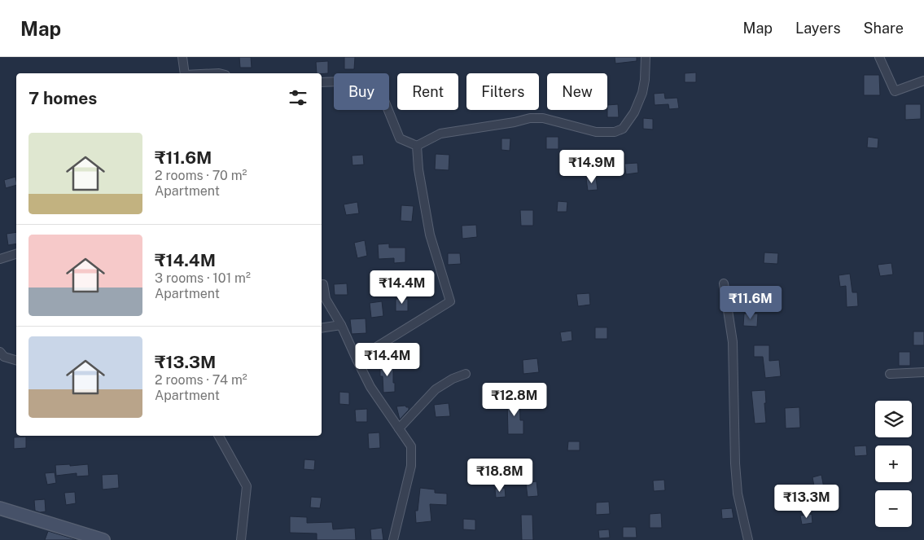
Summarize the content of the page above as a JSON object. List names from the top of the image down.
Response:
{
  "page": {
    "header": "Map",
    "nav": ["Map", "Layers", "Share"],
    "chip": [
      "Buy",
      "Rent",
      "Filters",
      "New"
    ],
    "heading": "7 homes",
    "list": [
      {
        "name": "₹11.6M",
        "note": "2 rooms · 70 m² · Apartment"
      },
      {
        "name": "₹14.4M",
        "note": "3 rooms · 101 m² · Apartment"
      },
      {
        "name": "₹13.3M",
        "note": "2 rooms · 74 m² · Apartment"
      }
    ],
    "price": [
      "₹14.9M",
      "₹14.4M",
      "₹11.6M",
      "₹14.4M",
      "₹12.8M",
      "₹18.8M",
      "₹13.3M"
    ],
    "map_buttons": ["+", "−"]
  }
}
